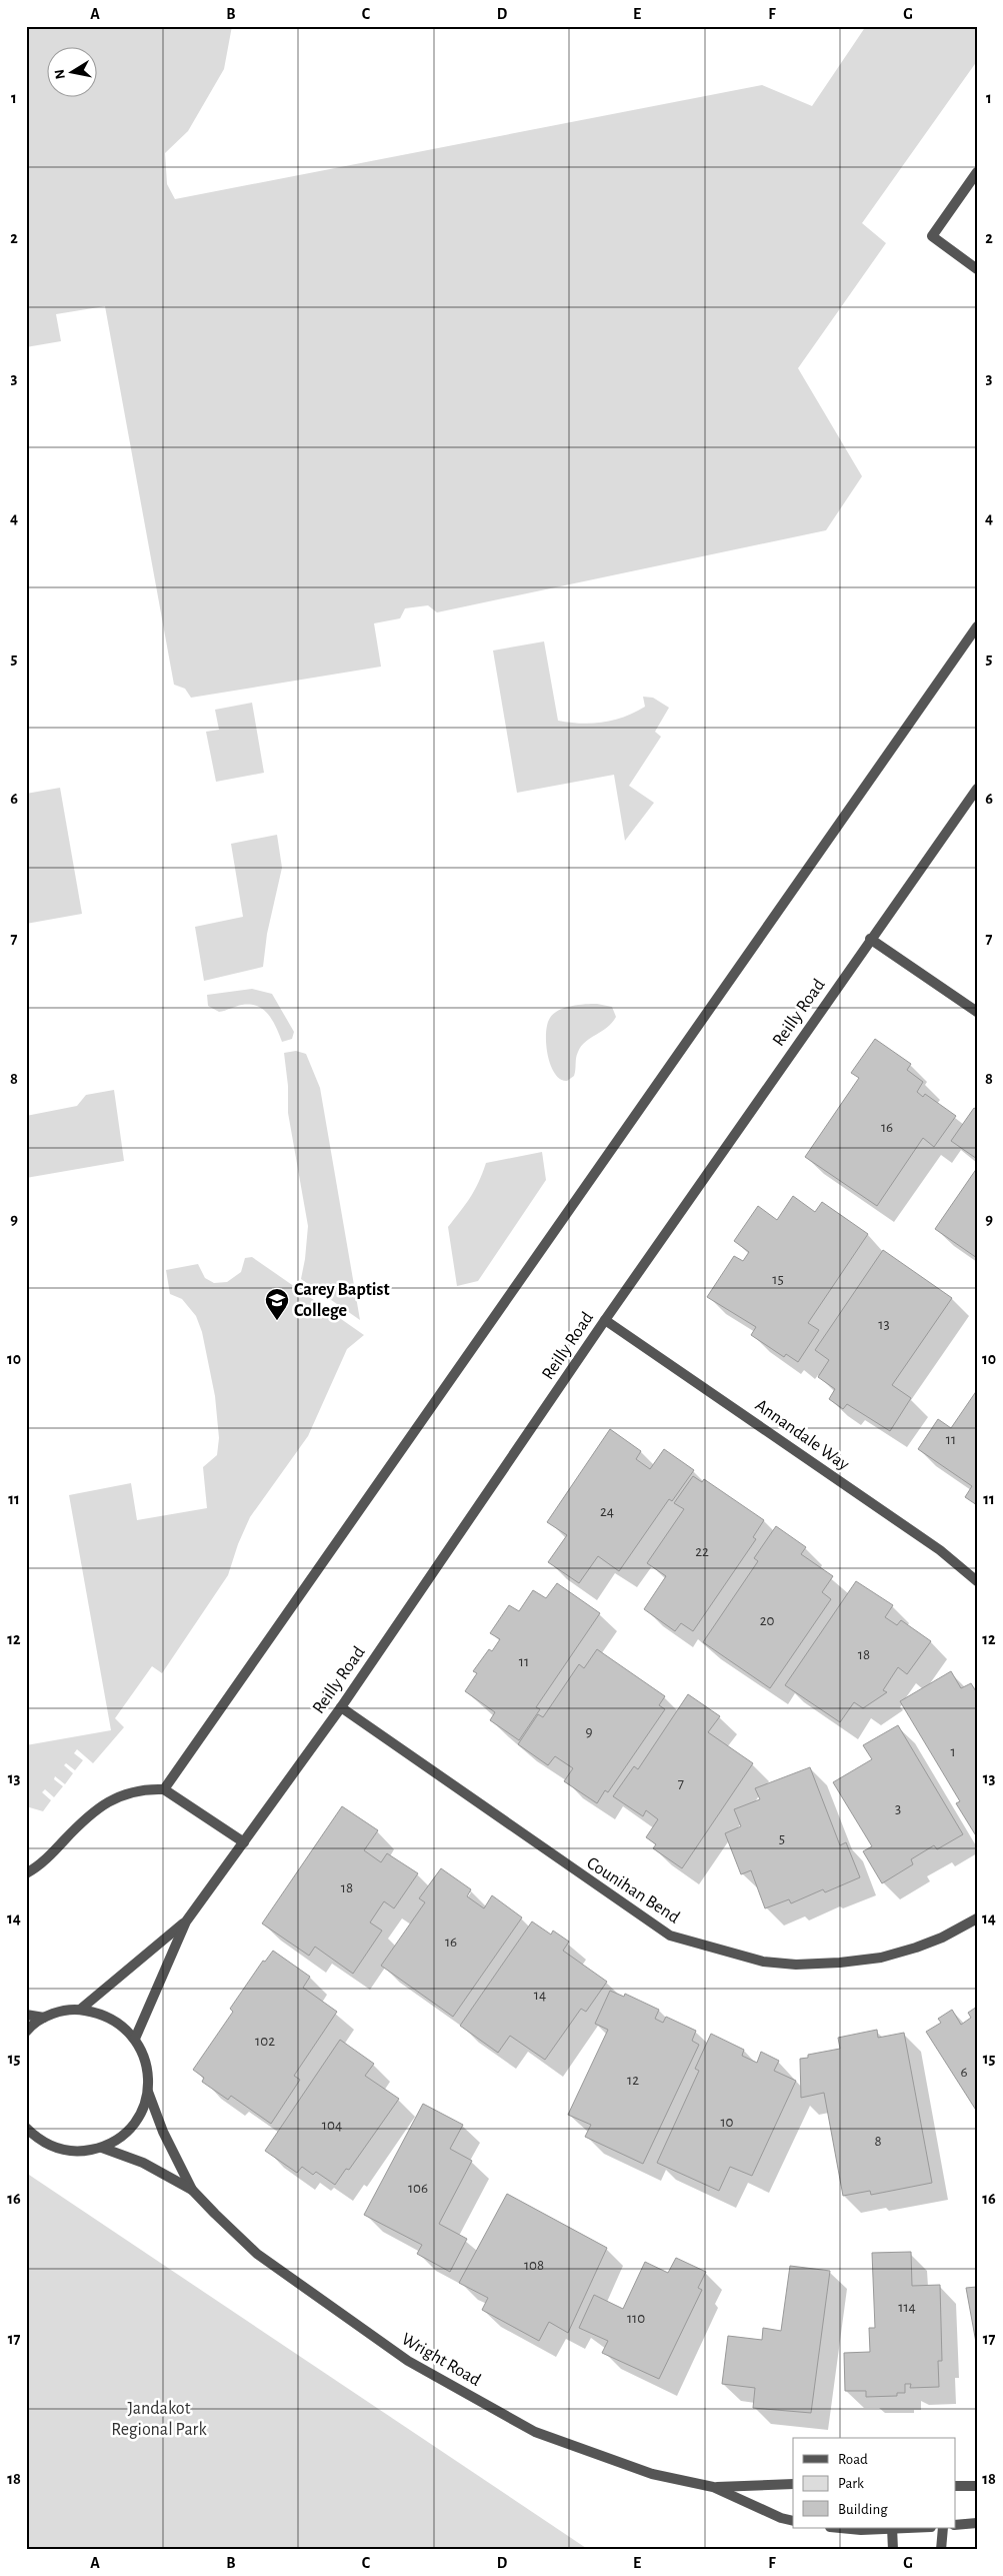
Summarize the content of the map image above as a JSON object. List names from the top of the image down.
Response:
{
  "streets": {
    "street": [
      "Reilly Road",
      "Annandale Way",
      "Counihan Bend",
      "Wright Road"
    ]
  },
  "crossings": [
    ["Reilly Road", "Annandale Way"],
    ["Reilly Road", "Counihan Bend"],
    ["Reilly Road", "Wright Road"]
  ],
  "parks": ["Jandakot Regional Park"],
  "places": {
    "school or university": ["Carey Baptist College"]
  },
  "house_numbers": [
    "16",
    "15",
    "13",
    "11",
    "24",
    "22",
    "20",
    "18",
    "11",
    "9",
    "1",
    "7",
    "3",
    "5",
    "18",
    "16",
    "14",
    "102",
    "6",
    "12",
    "10",
    "104",
    "8",
    "106",
    "108",
    "114",
    "110"
  ],
  "legend": ["Road", "Park", "Building"],
  "north": "left",
  "grid": {
    "columns": [
      "A",
      "B",
      "C",
      "D",
      "E",
      "F",
      "G"
    ],
    "rows": [
      "1",
      "2",
      "3",
      "4",
      "5",
      "6",
      "7",
      "8",
      "9",
      "10",
      "11",
      "12",
      "13",
      "14",
      "15",
      "16",
      "17",
      "18"
    ]
  }
}
